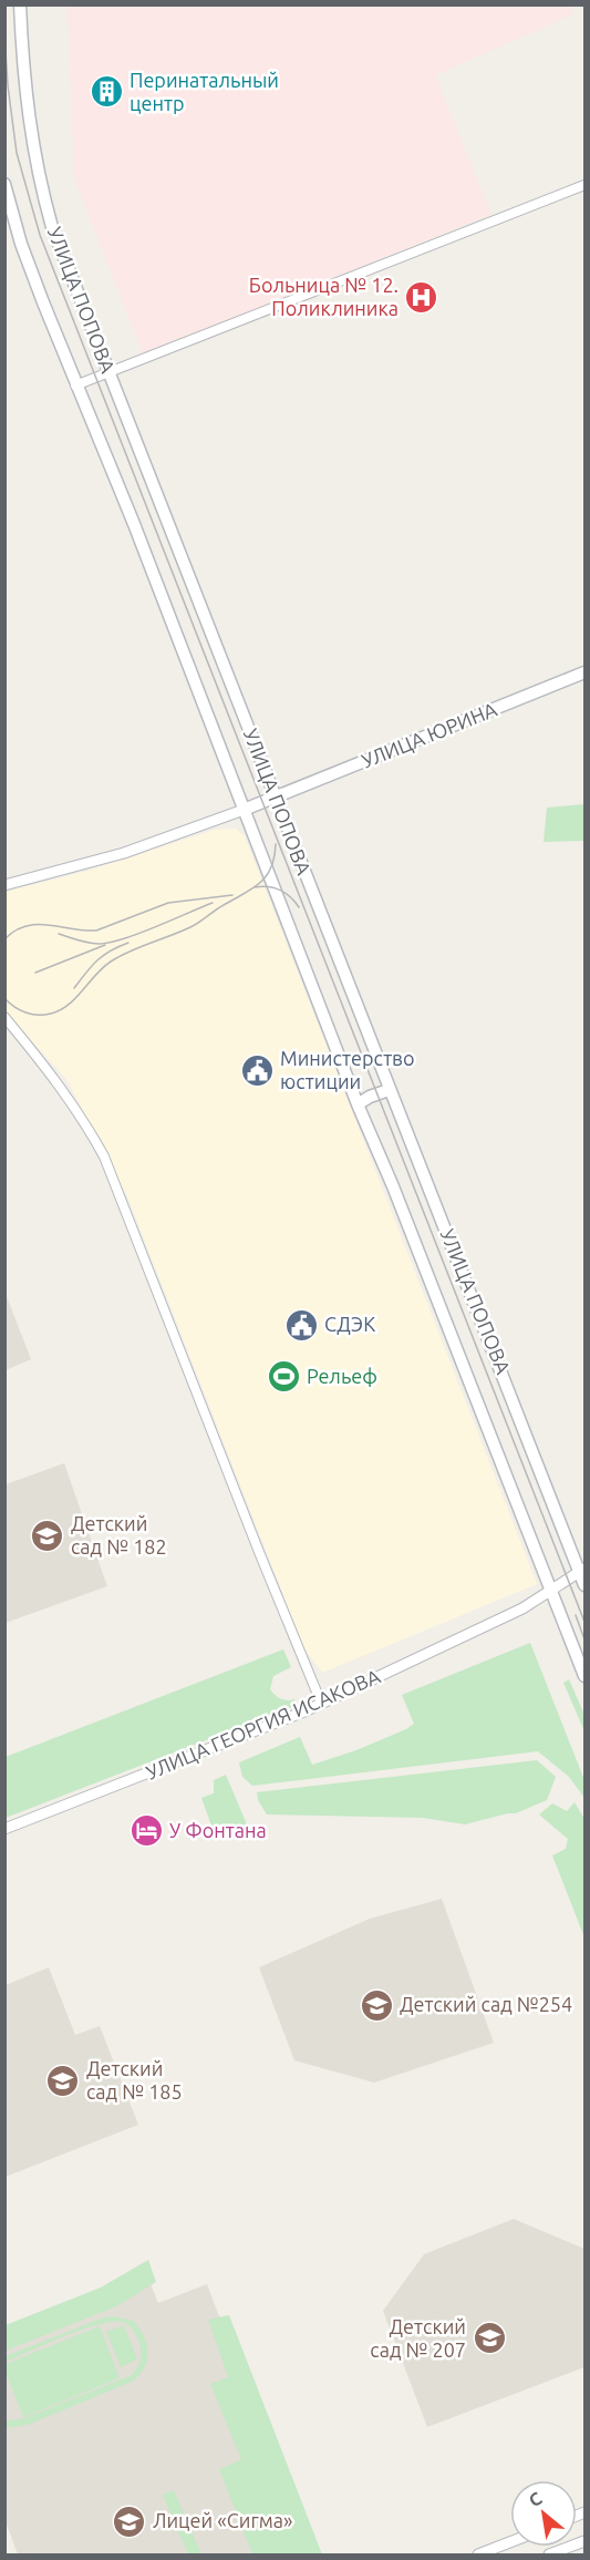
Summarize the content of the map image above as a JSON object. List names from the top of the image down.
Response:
{
  "streets": {
    "main road": ["УЛИЦА ПОПОВА", "УЛИЦА ЮРИНА"],
    "street": ["УЛИЦА ГЕОРГИЯ ИСАКОВА"]
  },
  "crossings": [
    ["УЛИЦА ПОПОВА", "УЛИЦА ЮРИНА"],
    ["УЛИЦА ПОПОВА", "УЛИЦА ГЕОРГИЯ ИСАКОВА"]
  ],
  "places": {
    "building": ["Перинатальный центр"],
    "hospital": ["Больница № 12. Поликлиника"],
    "public building": ["Министерство юстиции", "СДЭК"],
    "sports": ["Рельеф"],
    "school or university": [
      "Детский сад № 182",
      "Детский сад №254",
      "Детский сад № 185",
      "Детский сад № 207",
      "Лицей «Сигма»"
    ],
    "hotel": ["У Фонтана"]
  },
  "north": "top left"
}
